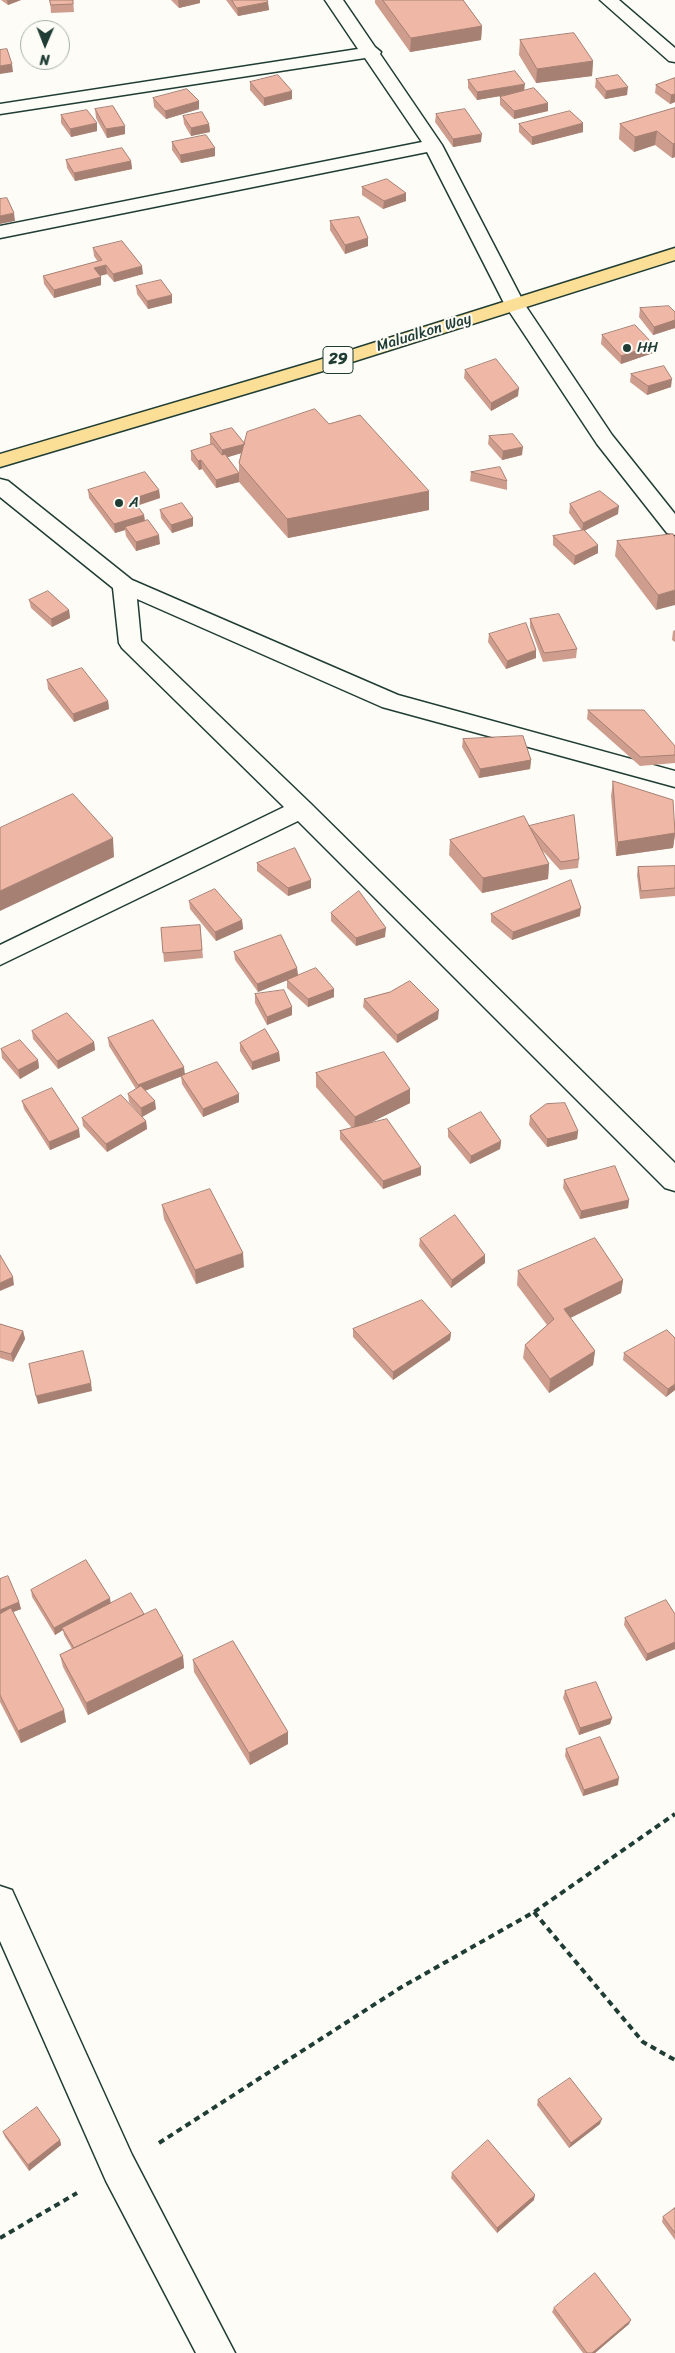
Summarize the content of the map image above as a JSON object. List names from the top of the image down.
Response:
{
  "streets": {
    "main road": ["Malualkon Way", "29"]
  },
  "places": ["HH", "A"],
  "north": "bottom"
}
